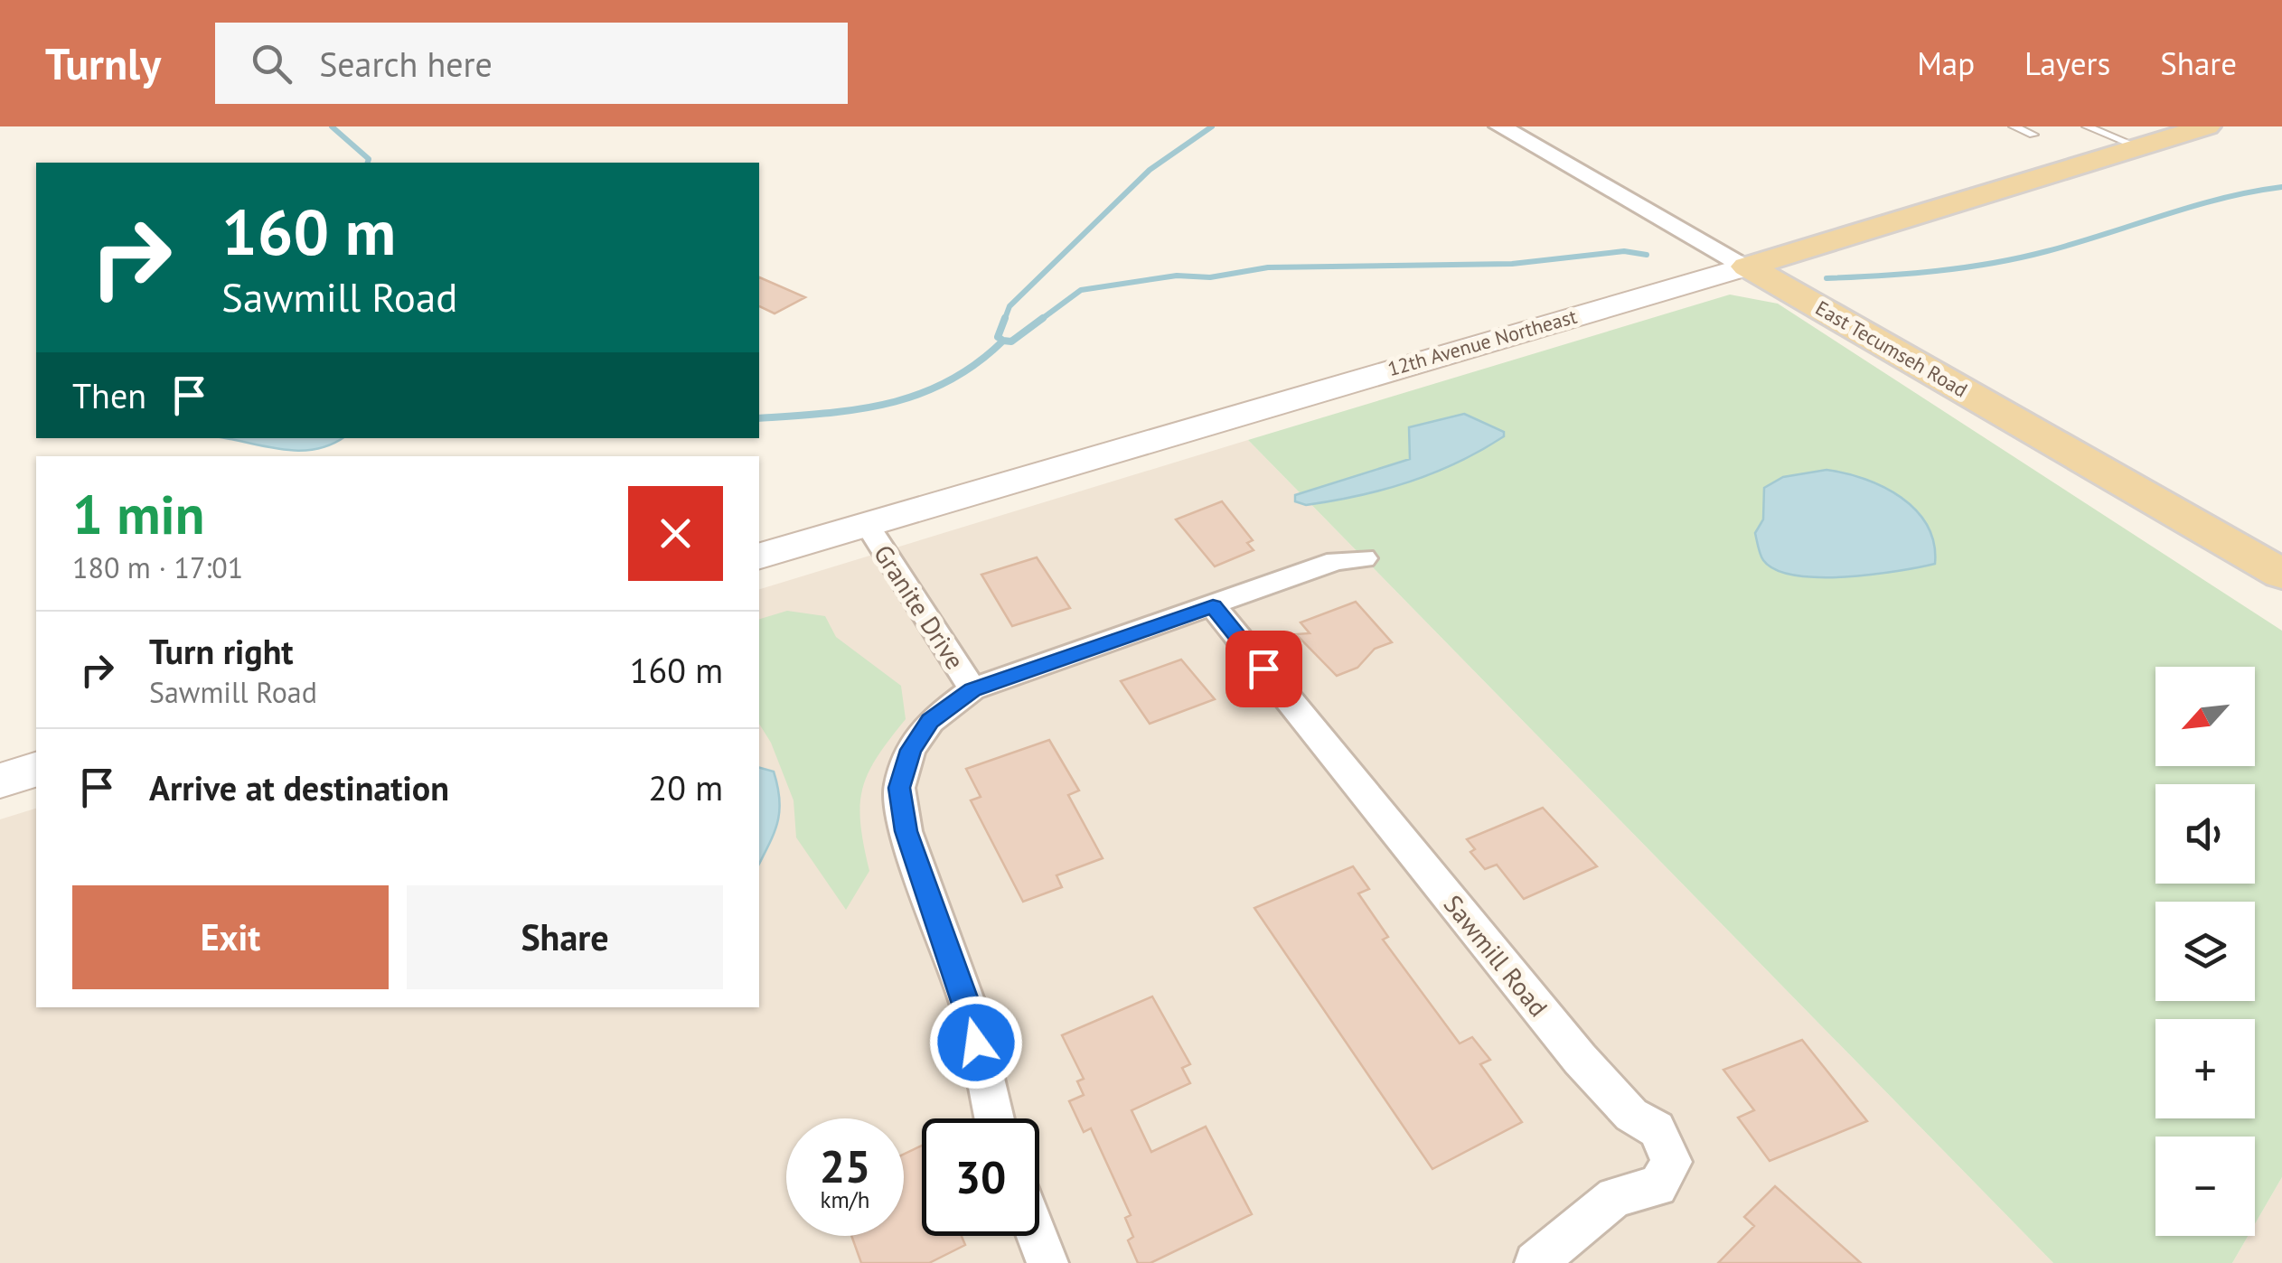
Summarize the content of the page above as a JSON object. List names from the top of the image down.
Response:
{
  "streets": {
    "main road": ["12th Avenue Northeast", "East Tecumseh Road"],
    "street": ["Granite Drive", "Sawmill Road"]
  },
  "crossings": [
    ["12th Avenue Northeast", "East Tecumseh Road"],
    ["12th Avenue Northeast", "Granite Drive"]
  ],
  "north": "bottom left",
  "page": {
    "header": "Turnly",
    "search": "Search here",
    "nav": ["Map", "Layers", "Share"],
    "turn": ["160 m", "Sawmill Road"],
    "then": "Then",
    "heading": ["1 min", "180 m · 17:01"],
    "list": [
      {
        "name": "Turn right",
        "note": "Sawmill Road",
        "value": "160 m"
      },
      {
        "name": "Arrive at destination",
        "value": "20 m"
      }
    ],
    "map_buttons": ["+", "−"],
    "buttons": ["Exit", "Share"],
    "speed": "25 km/h",
    "limit": "30"
  }
}
